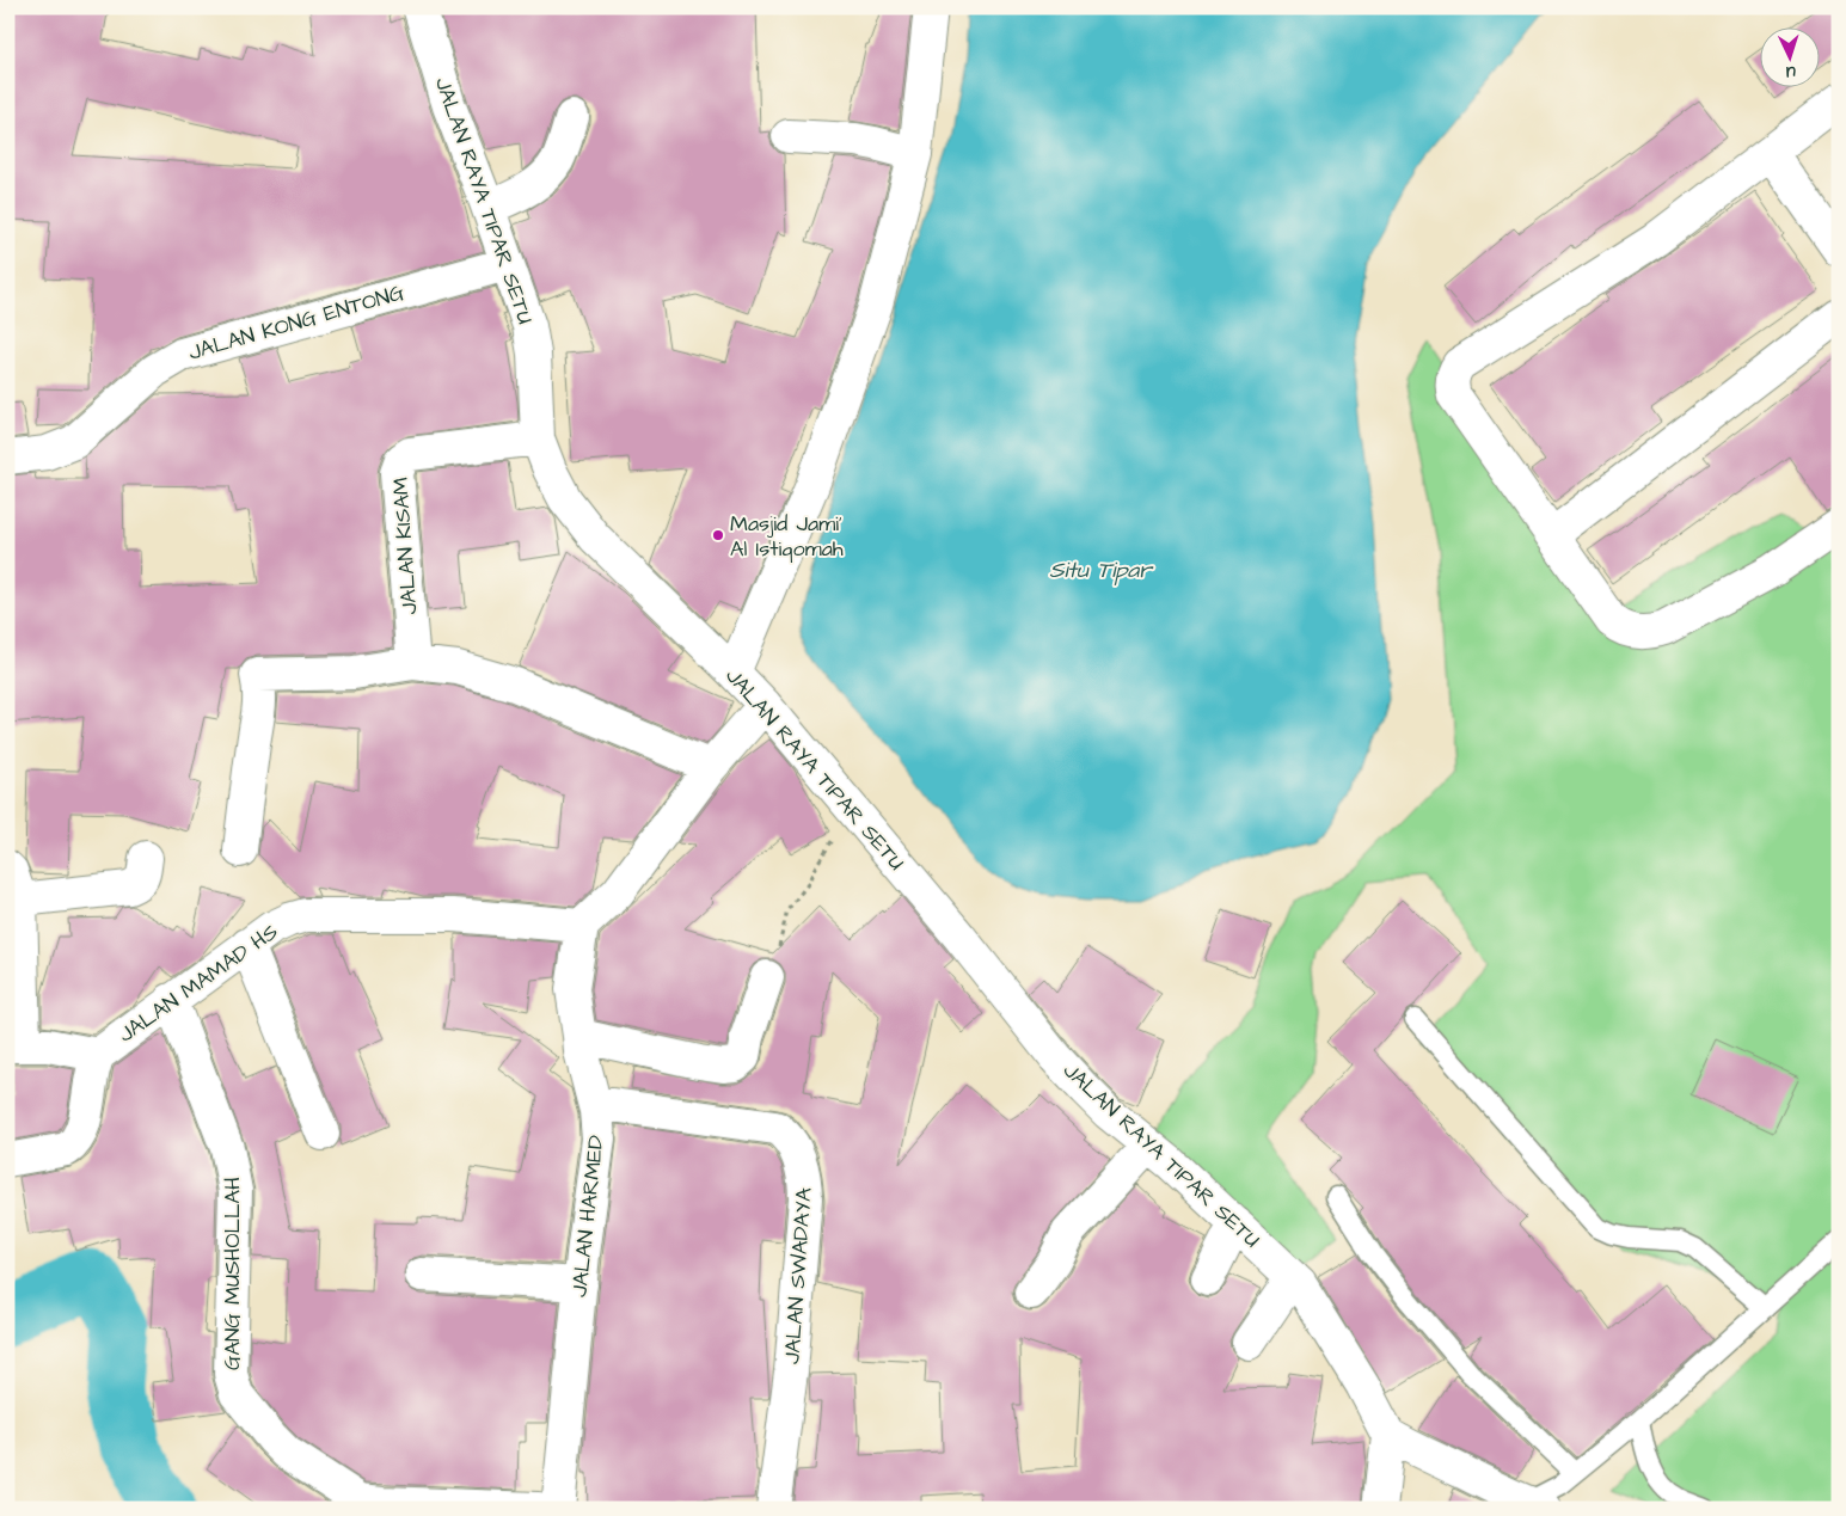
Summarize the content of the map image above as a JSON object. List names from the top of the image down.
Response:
{
  "streets": {
    "street": [
      "JALAN RAYA TIPAR SETU",
      "JALAN KONG ENTONG",
      "JALAN KISAM",
      "JALAN MAMAD HS",
      "JALAN HARMED",
      "GANG MUSHOLLAH",
      "JALAN SWADAYA"
    ]
  },
  "crossings": [
    ["JALAN RAYA TIPAR SETU", "JALAN KONG ENTONG"],
    ["JALAN RAYA TIPAR SETU", "JALAN KISAM"],
    ["JALAN MAMAD HS", "JALAN HARMED"],
    ["JALAN MAMAD HS", "GANG MUSHOLLAH"],
    ["JALAN HARMED", "JALAN SWADAYA"]
  ],
  "water": ["Situ Tipar"],
  "places": ["Masjid Jami' Al Istiqomah"],
  "north": "bottom"
}
